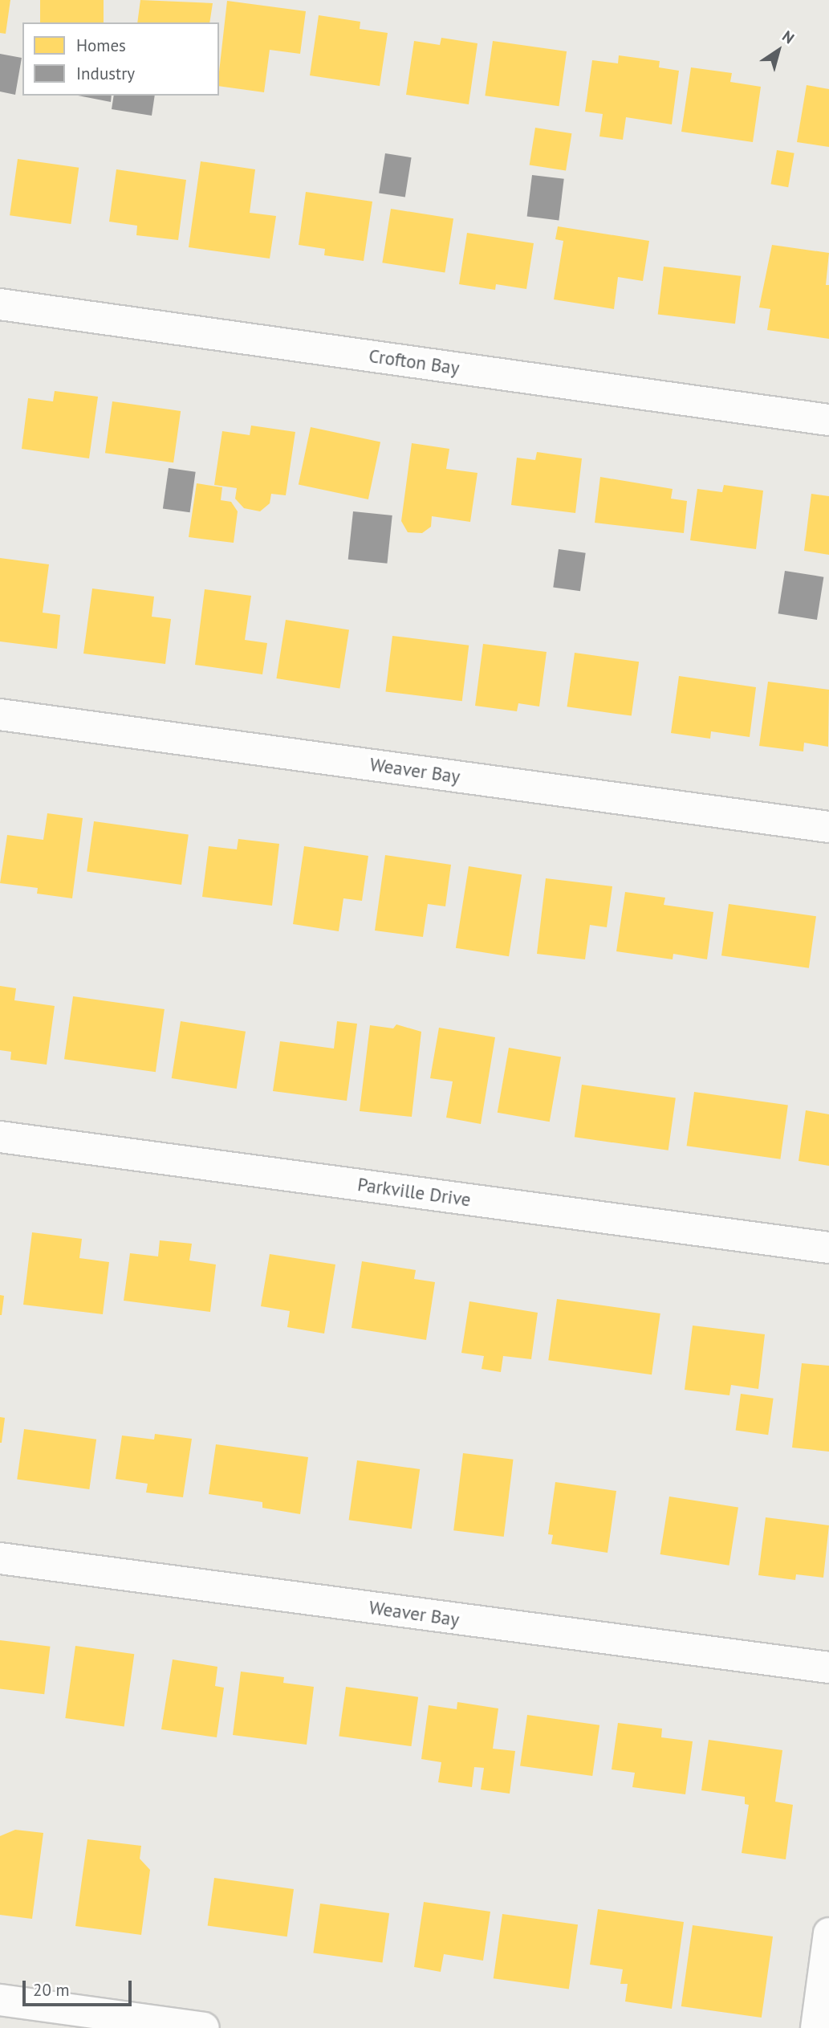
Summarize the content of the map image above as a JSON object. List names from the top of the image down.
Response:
{
  "streets": {
    "street": ["Crofton Bay", "Weaver Bay", "Parkville Drive"]
  },
  "legend": ["Homes", "Industry"],
  "scale_bar": "20 m",
  "north": "top right"
}
